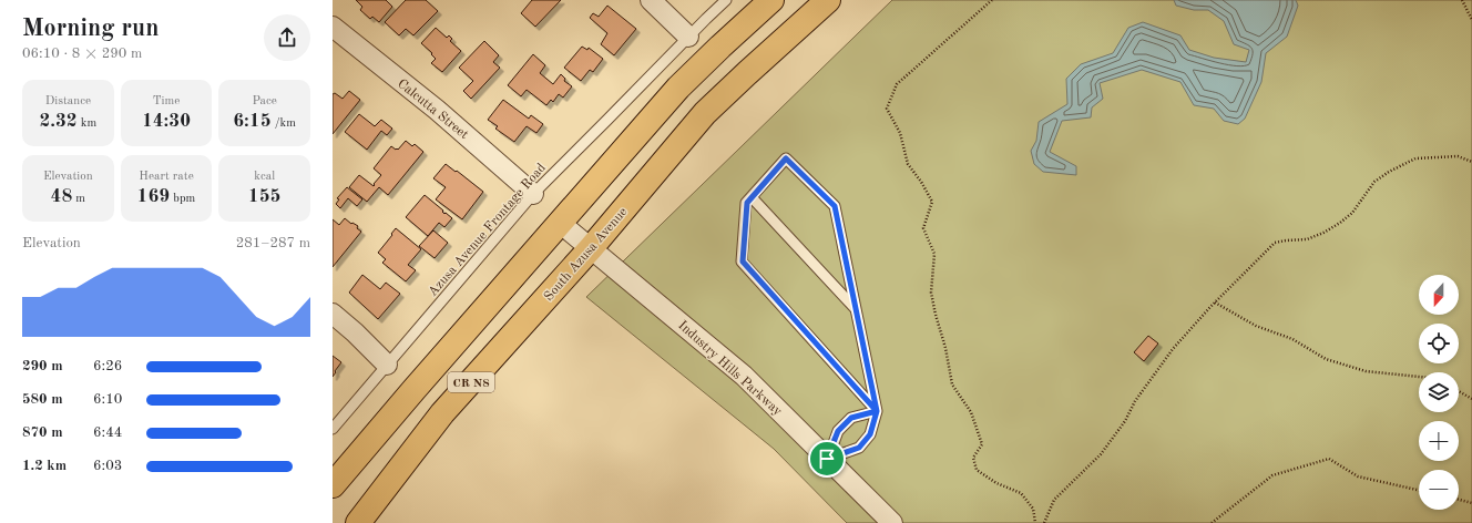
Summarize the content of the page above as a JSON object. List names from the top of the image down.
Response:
{
  "streets": {
    "main road": ["South Azusa Avenue", "CR N8"],
    "street": ["Calcutta Street", "Industry Hills Parkway"],
    "lane": ["Azusa Avenue Frontage Road"]
  },
  "crossings": [
    ["Calcutta Street", "Azusa Avenue Frontage Road"],
    ["South Azusa Avenue", "Industry Hills Parkway"],
    ["Industry Hills Parkway", "CR N8"]
  ],
  "north": "bottom",
  "page": {
    "heading": ["Morning run", "06:10 · 8 × 290 m"],
    "stats": [
      ["Distance", "2.32 km"],
      ["Time", "14:30"],
      ["Pace", "6:15 /km"],
      ["Elevation", "48 m"],
      ["Heart rate", "169 bpm"],
      ["kcal", "155"]
    ],
    "chart": ["Elevation", "281–287 m"],
    "map_buttons": ["+", "−"],
    "list": [
      {
        "name": "290 m",
        "note": "6:26"
      },
      {
        "name": "580 m",
        "note": "6:10"
      },
      {
        "name": "870 m",
        "note": "6:44"
      },
      {
        "name": "1.2 km",
        "note": "6:03"
      }
    ]
  }
}
